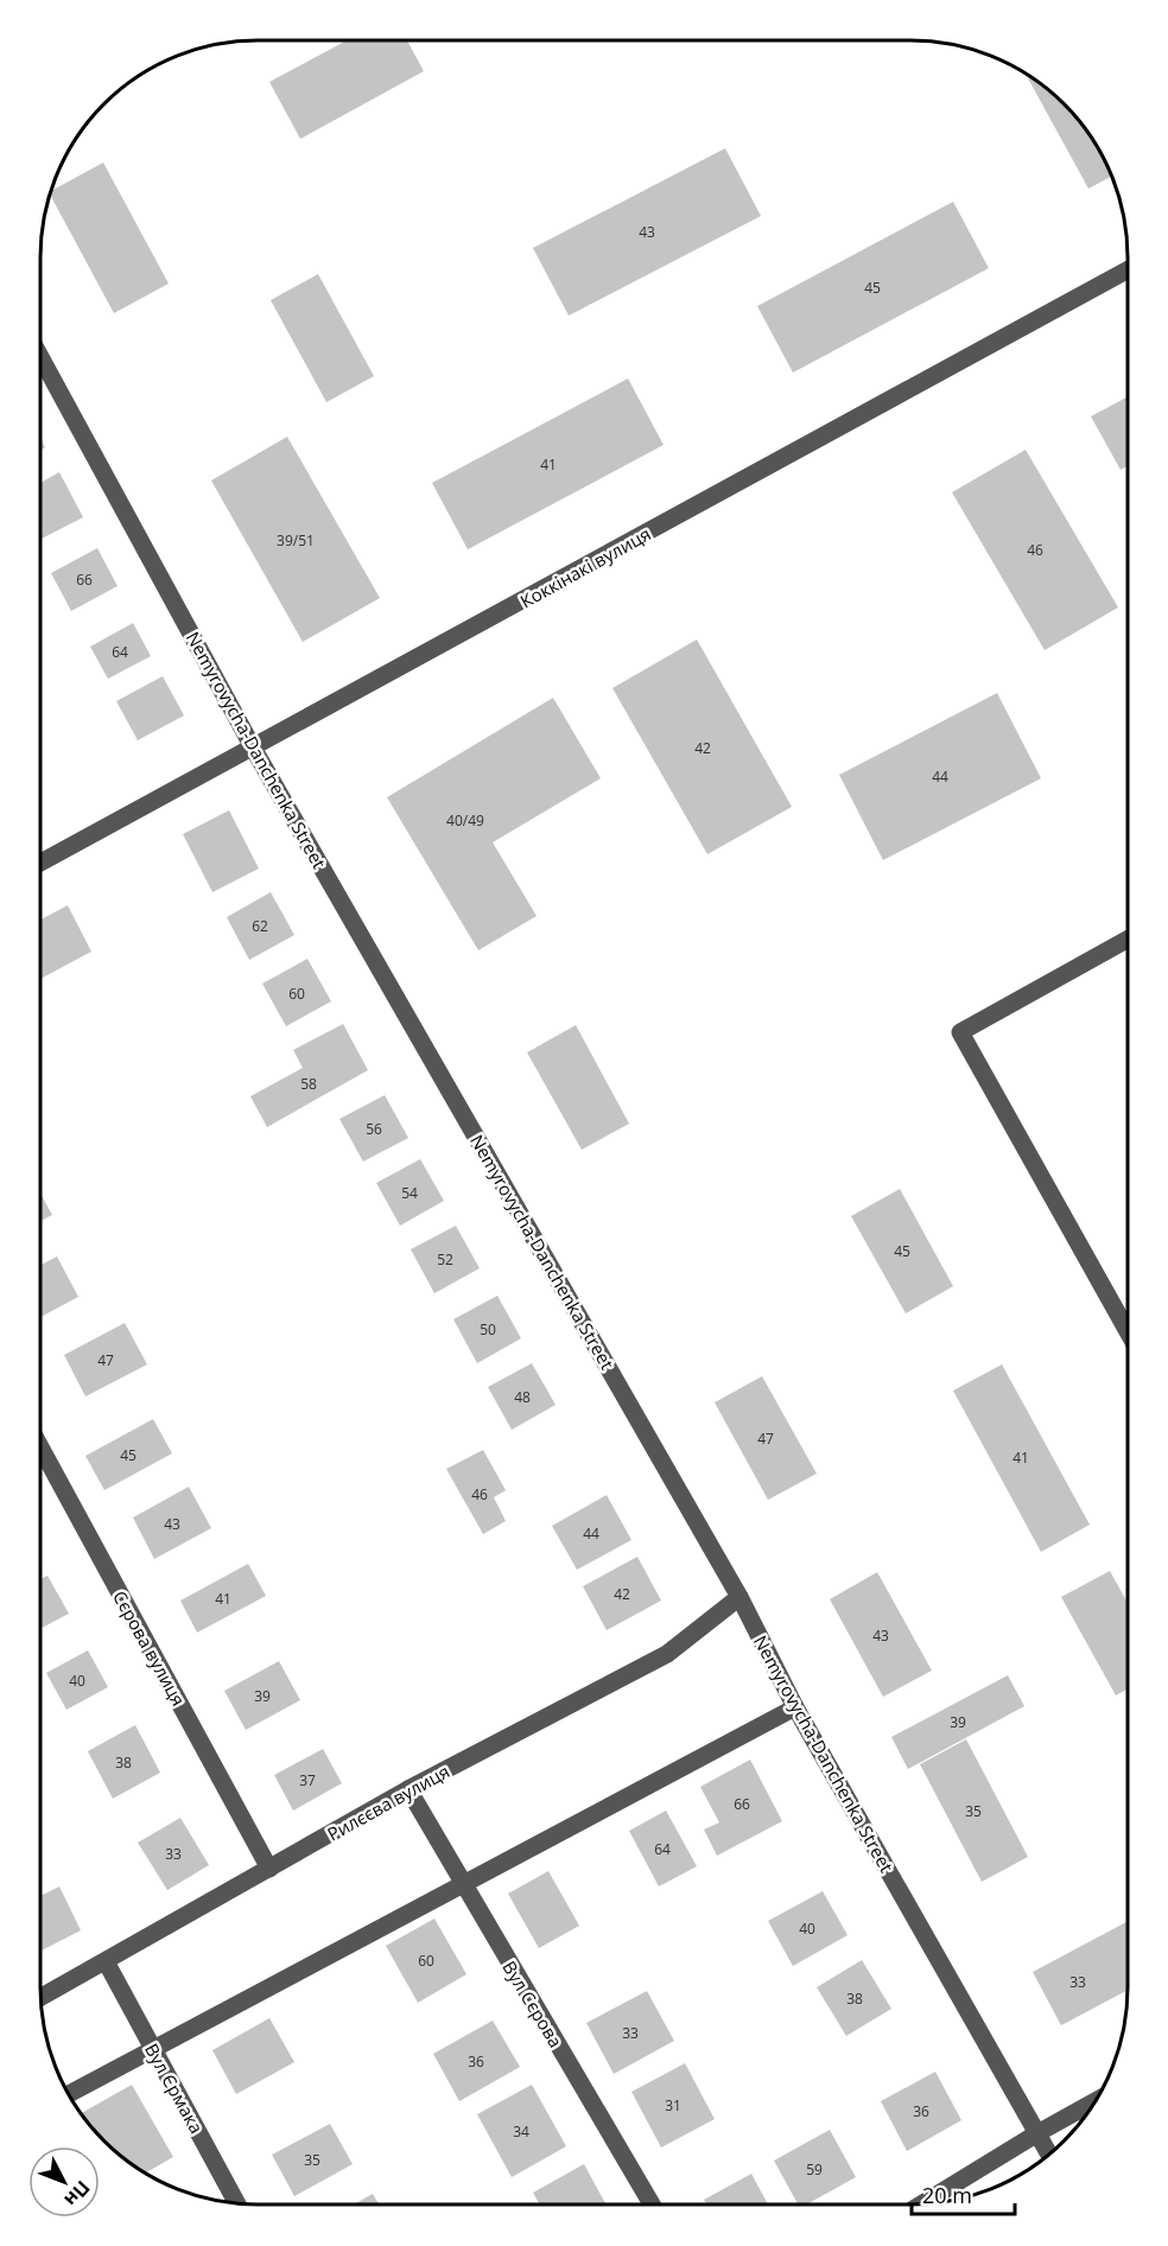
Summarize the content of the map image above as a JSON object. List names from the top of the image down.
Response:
{
  "streets": {
    "street": [
      "Коккінакі вулиця",
      "Nemyrovycha-Danchenka Street",
      "Сєрова вулиця",
      "Рилєєва вулиця",
      "Вул Сєрова",
      "Вул Єрмака"
    ]
  },
  "crossings": [
    ["Коккінакі вулиця", "Nemyrovycha-Danchenka Street"],
    ["Nemyrovycha-Danchenka Street", "Рилєєва вулиця"],
    ["Сєрова вулиця", "Рилєєва вулиця"],
    ["Рилєєва вулиця", "Вул Сєрова"],
    ["Рилєєва вулиця", "Вул Єрмака"]
  ],
  "house_numbers": [
    "43",
    "45",
    "41",
    "39/51",
    "46",
    "66",
    "64",
    "42",
    "44",
    "40/49",
    "62",
    "60",
    "58",
    "56",
    "54",
    "45",
    "52",
    "50",
    "47",
    "48",
    "47",
    "45",
    "41",
    "46",
    "43",
    "44",
    "42",
    "41",
    "43",
    "40",
    "39",
    "39",
    "38",
    "37",
    "66",
    "35",
    "64",
    "33",
    "40",
    "60",
    "33",
    "38",
    "33",
    "36",
    "31",
    "36",
    "34",
    "35",
    "59"
  ],
  "scale_bar": "20 m",
  "north": "bottom right"
}
